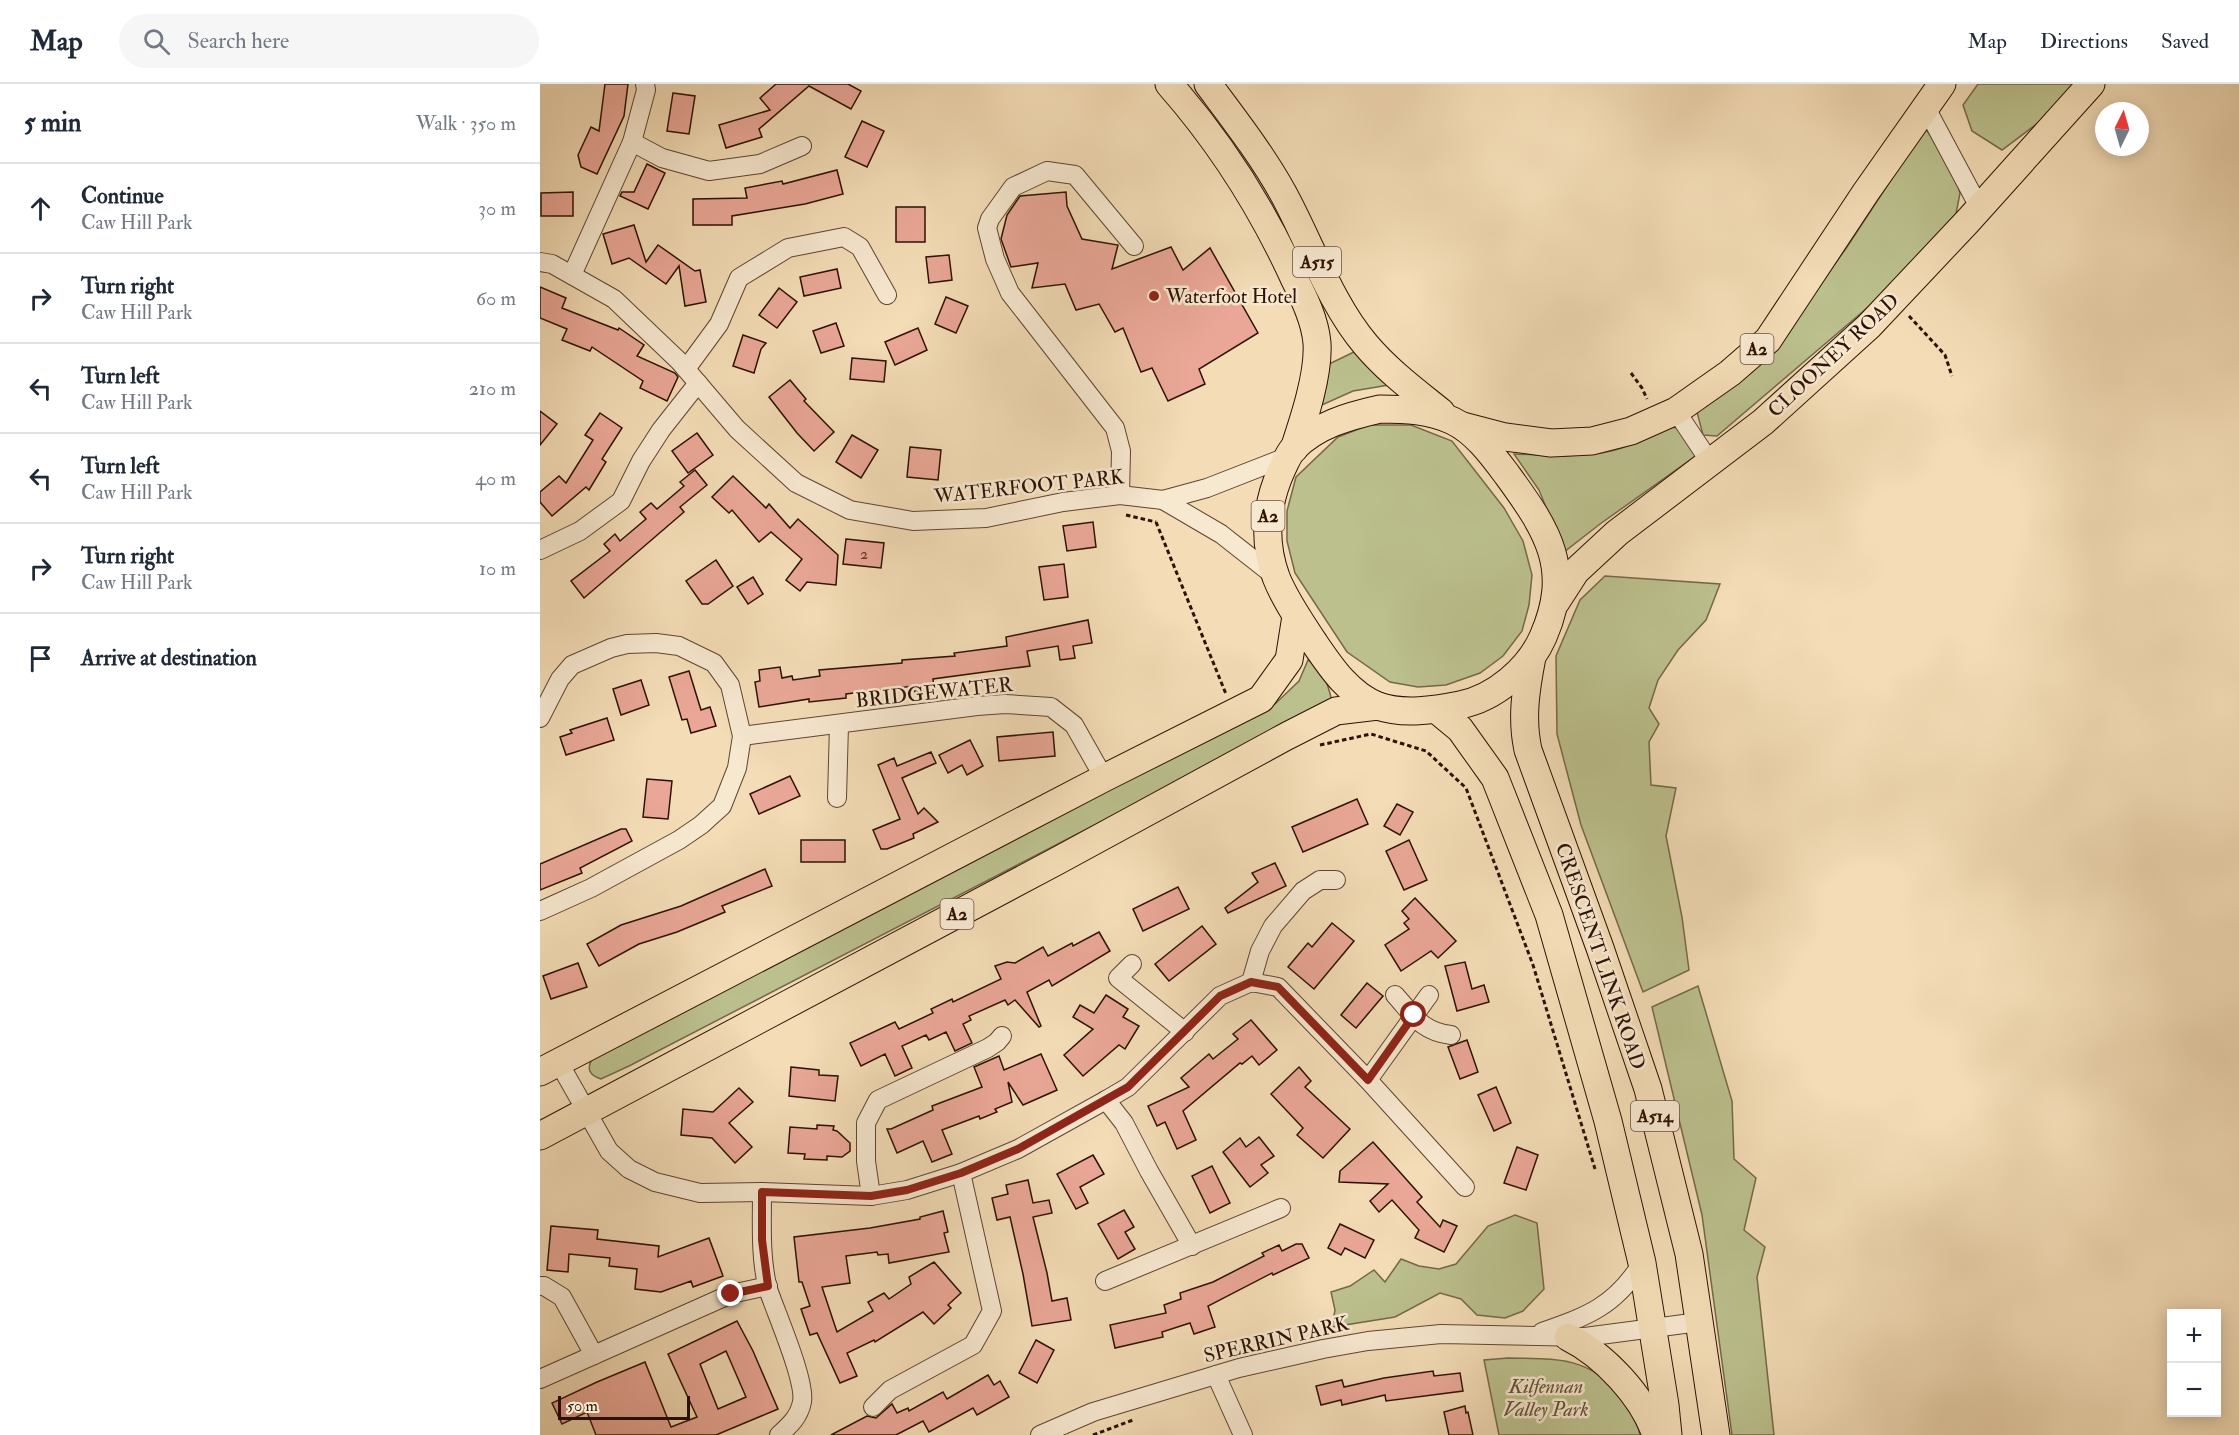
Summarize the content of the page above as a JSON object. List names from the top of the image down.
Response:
{
  "streets": {
    "highway": [
      "A515",
      "A2",
      "CLOONEY ROAD",
      "CRESCENT LINK ROAD",
      "A514"
    ],
    "street": ["WATERFOOT PARK", "BRIDGEWATER", "SPERRIN PARK"]
  },
  "crossings": [
    ["A515", "A2"],
    ["A515", "WATERFOOT PARK"],
    ["A2", "CLOONEY ROAD"],
    ["A2", "WATERFOOT PARK"],
    ["A2", "CRESCENT LINK ROAD"],
    ["A2", "A514"],
    ["CLOONEY ROAD", "A514"],
    ["CRESCENT LINK ROAD", "A514"],
    ["CRESCENT LINK ROAD", "SPERRIN PARK"]
  ],
  "parks": ["Kilfennan Valley Park"],
  "places": ["Waterfoot Hotel"],
  "house_numbers": ["2"],
  "scale_bar": "50 m",
  "north": "top",
  "page": {
    "header": "Map",
    "search": "Search here",
    "nav": ["Map", "Directions", "Saved"],
    "heading": ["5 min", "Walk · 350 m"],
    "list": [
      ["Continue", "Caw Hill Park", "30 m"],
      ["Turn right", "Caw Hill Park", "60 m"],
      ["Turn left", "Caw Hill Park", "210 m"],
      ["Turn left", "Caw Hill Park", "40 m"],
      ["Turn right", "Caw Hill Park", "10 m"],
      "Arrive at destination"
    ],
    "map_buttons": ["+", "−"],
    "scale": "50 m"
  }
}
